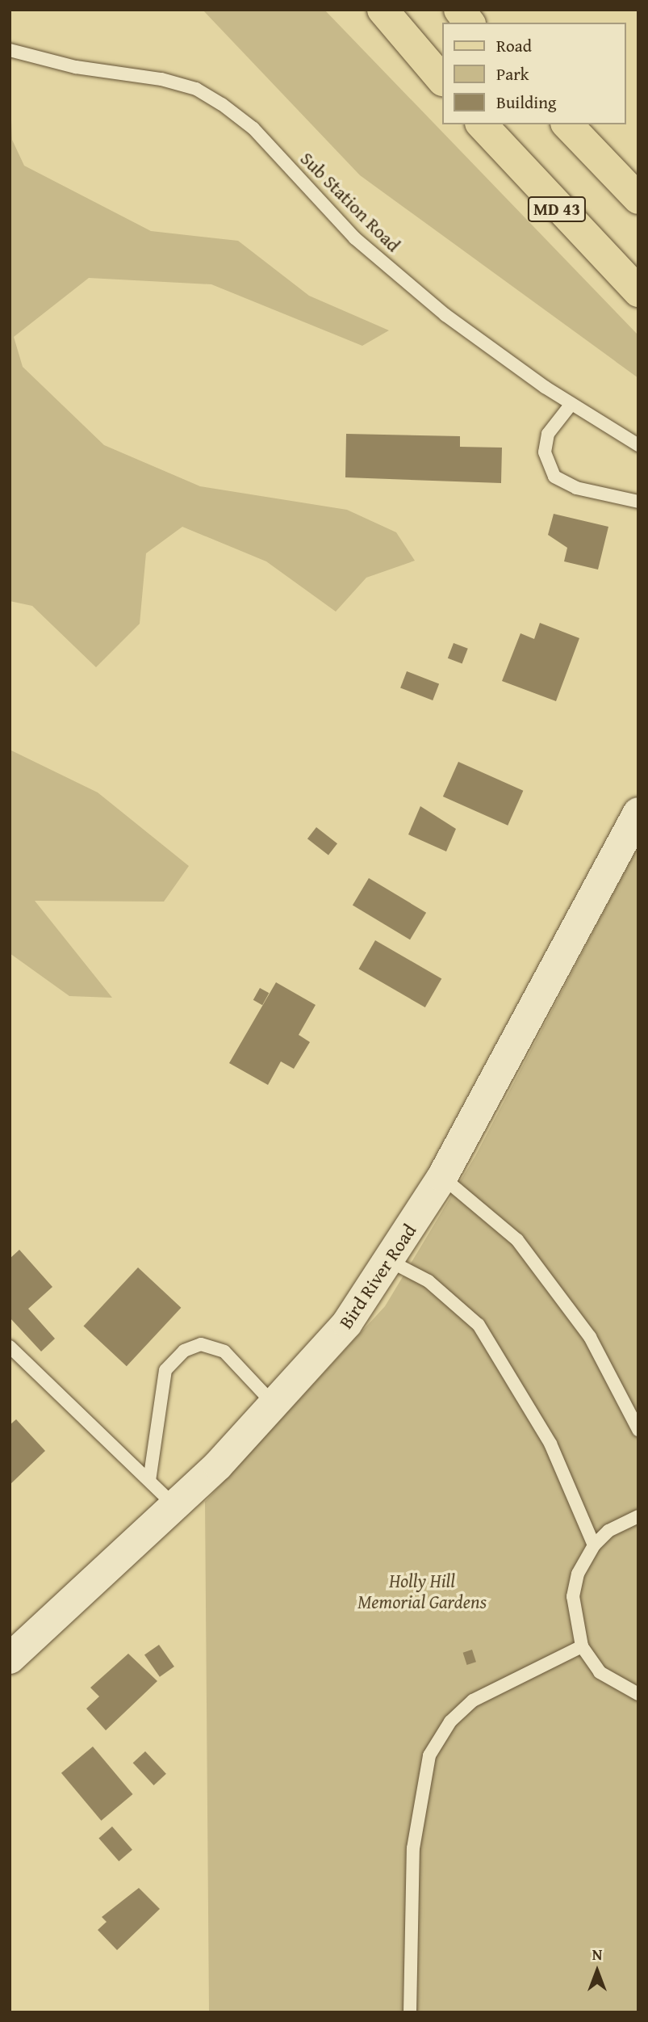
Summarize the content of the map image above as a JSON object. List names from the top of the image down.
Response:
{
  "streets": {
    "main road": ["MD 43"],
    "street": ["Bird River Road"],
    "lane": ["Sub Station Road"]
  },
  "parks": ["Holly Hill Memorial Gardens"],
  "legend": ["Road", "Park", "Building"],
  "north": "top"
}
